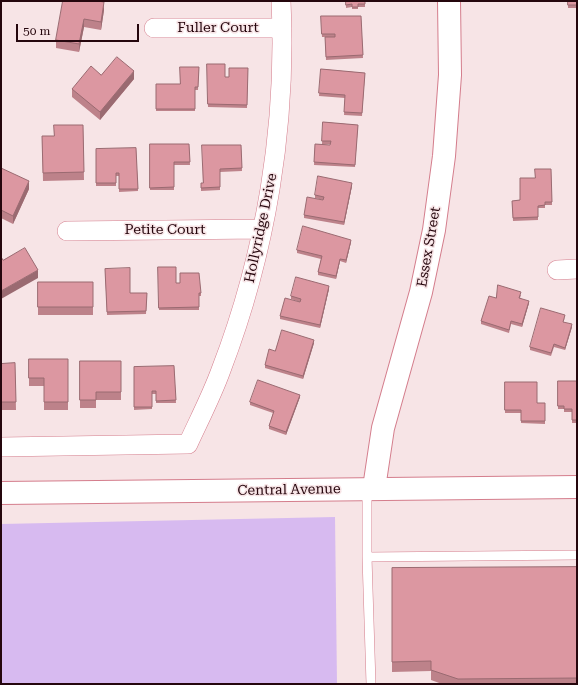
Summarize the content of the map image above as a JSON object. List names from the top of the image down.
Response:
{
  "streets": {
    "main road": ["Essex Street", "Central Avenue"],
    "street": ["Fuller Court", "Hollyridge Drive", "Petite Court"]
  },
  "crossings": [
    ["Fuller Court", "Hollyridge Drive"],
    ["Hollyridge Drive", "Petite Court"],
    ["Essex Street", "Central Avenue"]
  ],
  "scale_bar": "50 m"
}
